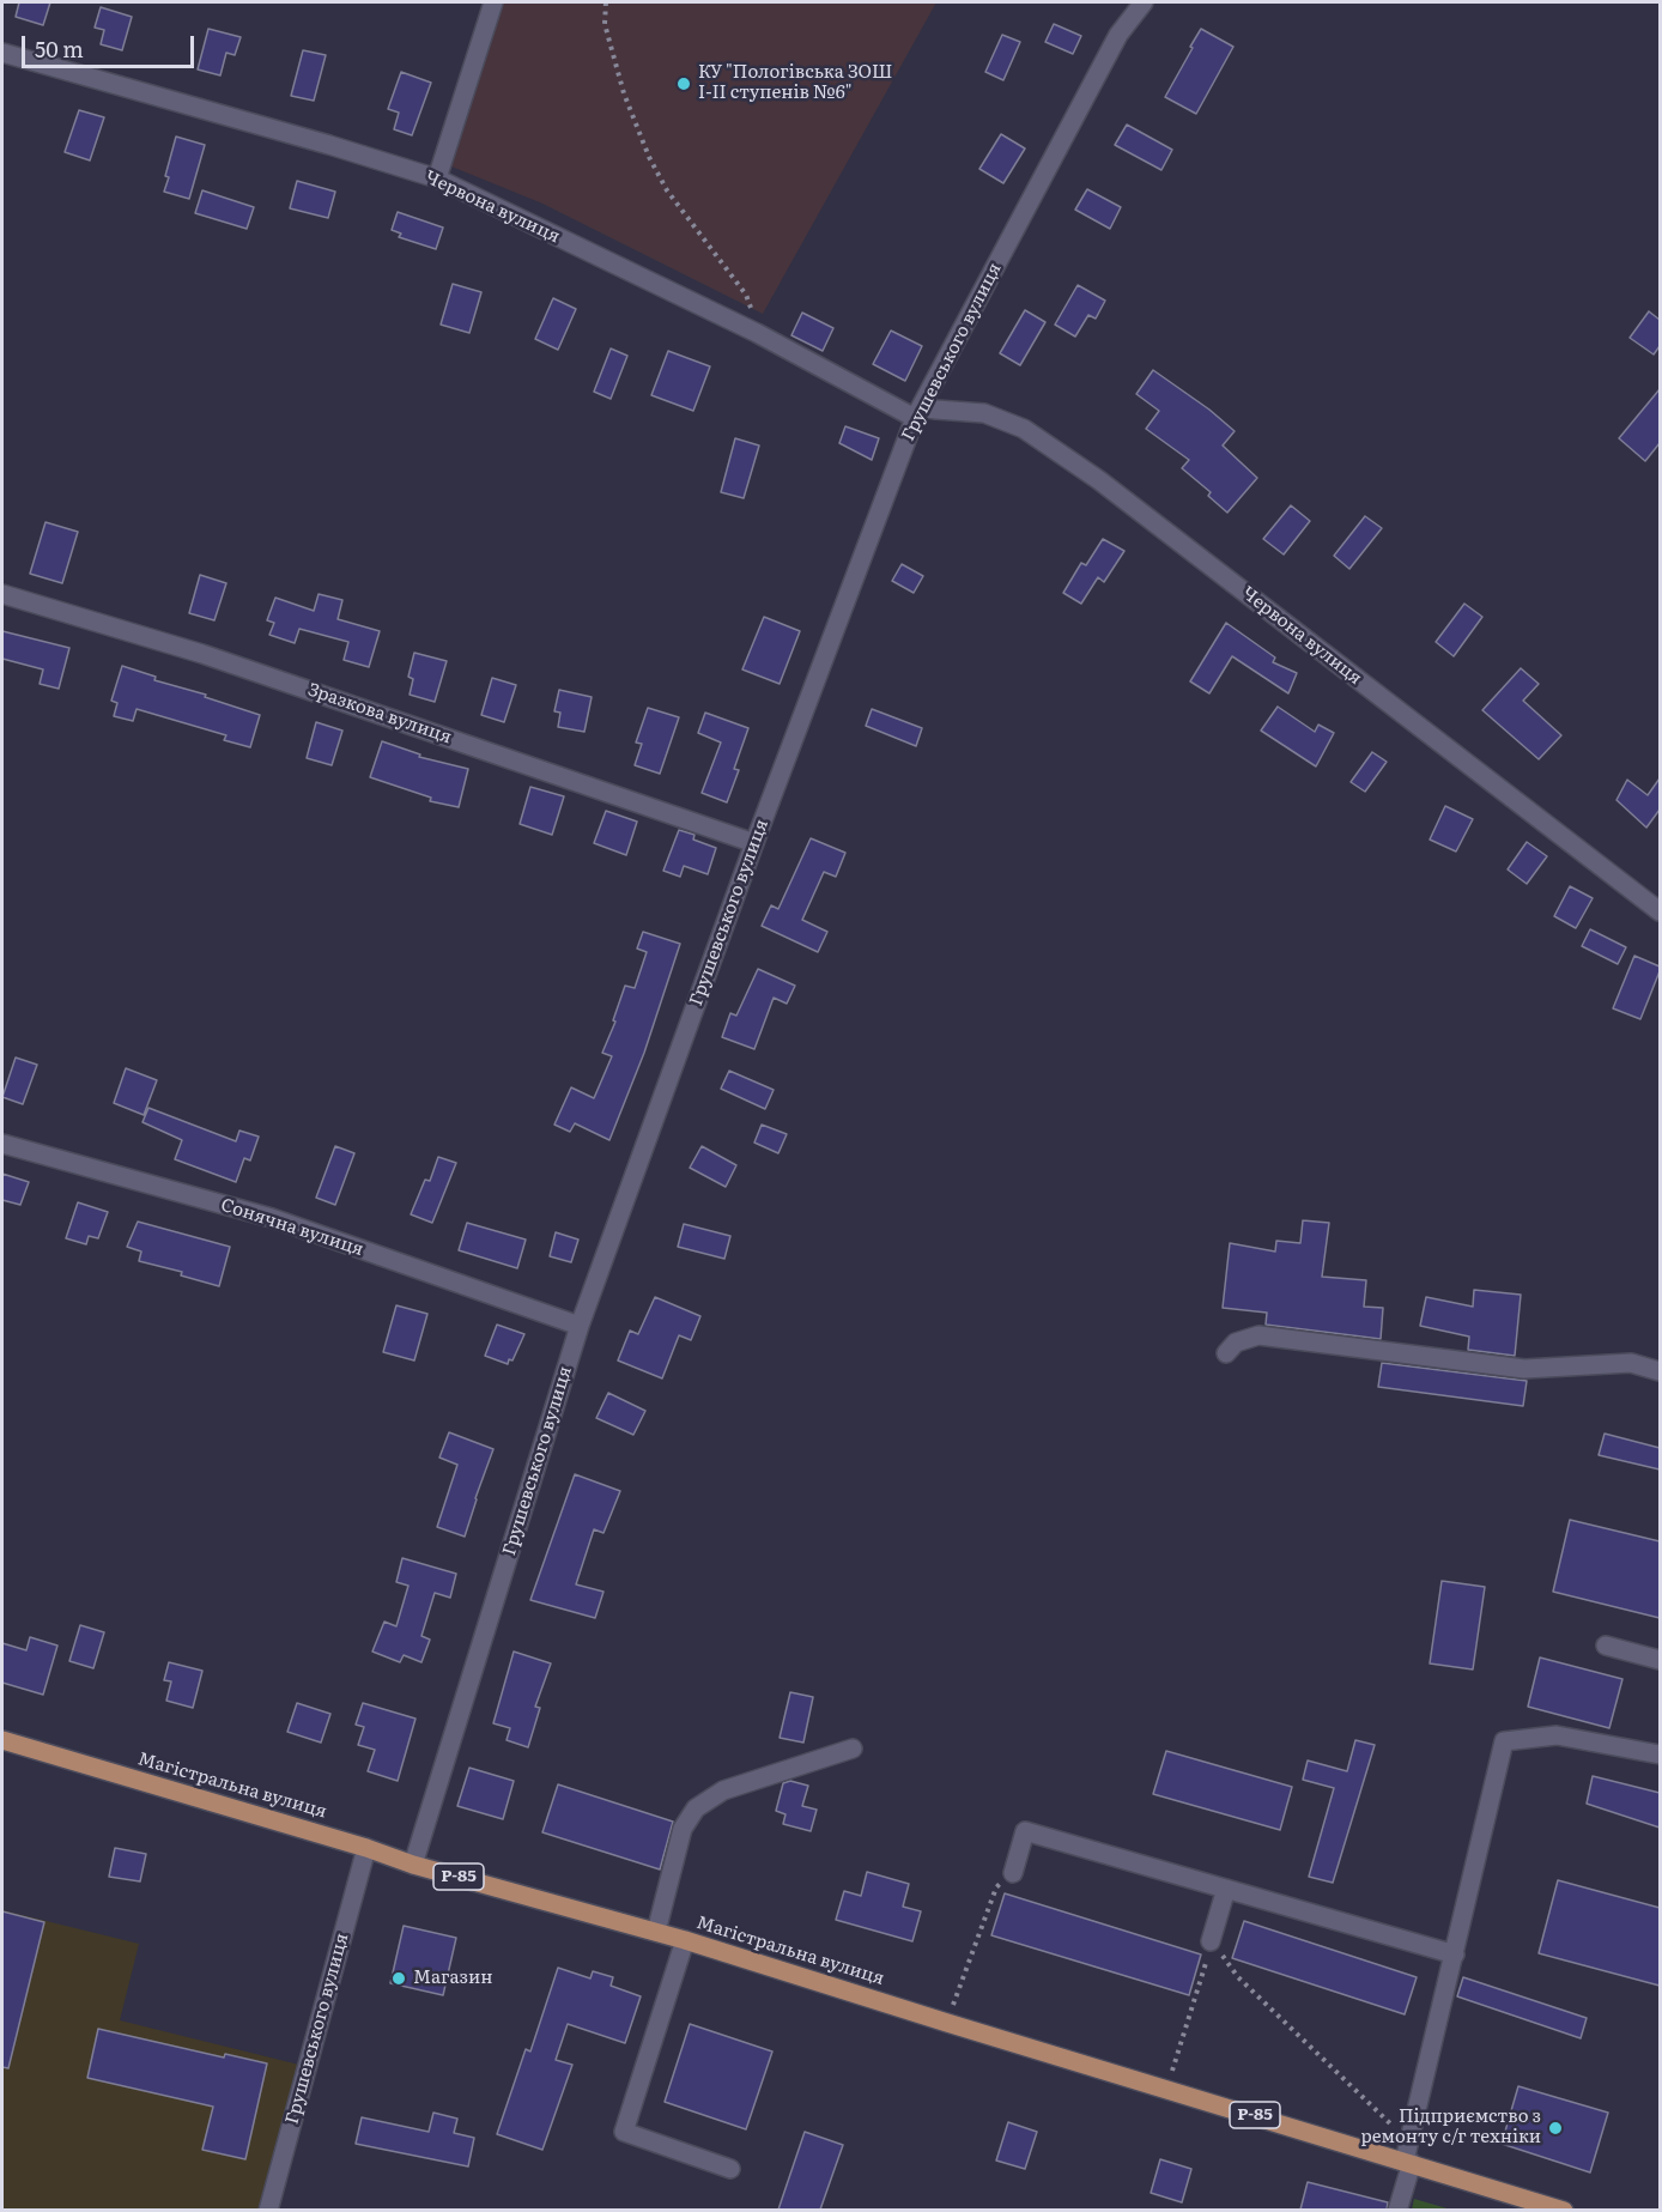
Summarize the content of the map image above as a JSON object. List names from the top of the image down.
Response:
{
  "streets": {
    "main road": ["Магістральна вулиця", "Р-85"],
    "street": [
      "Червона вулиця",
      "Грушевського вулиця",
      "Зразкова вулиця",
      "Сонячна вулиця"
    ]
  },
  "crossings": [
    ["Червона вулиця", "Грушевського вулиця"],
    ["Грушевського вулиця", "Зразкова вулиця"],
    ["Грушевського вулиця", "Сонячна вулиця"],
    ["Грушевського вулиця", "Магістральна вулиця"]
  ],
  "places": ["КУ \"Пологівська ЗОШ І-ІІ ступенів №6\"", "Магазин", "Підприємство з ремонту с/г техніки"],
  "scale_bar": "50 m"
}
